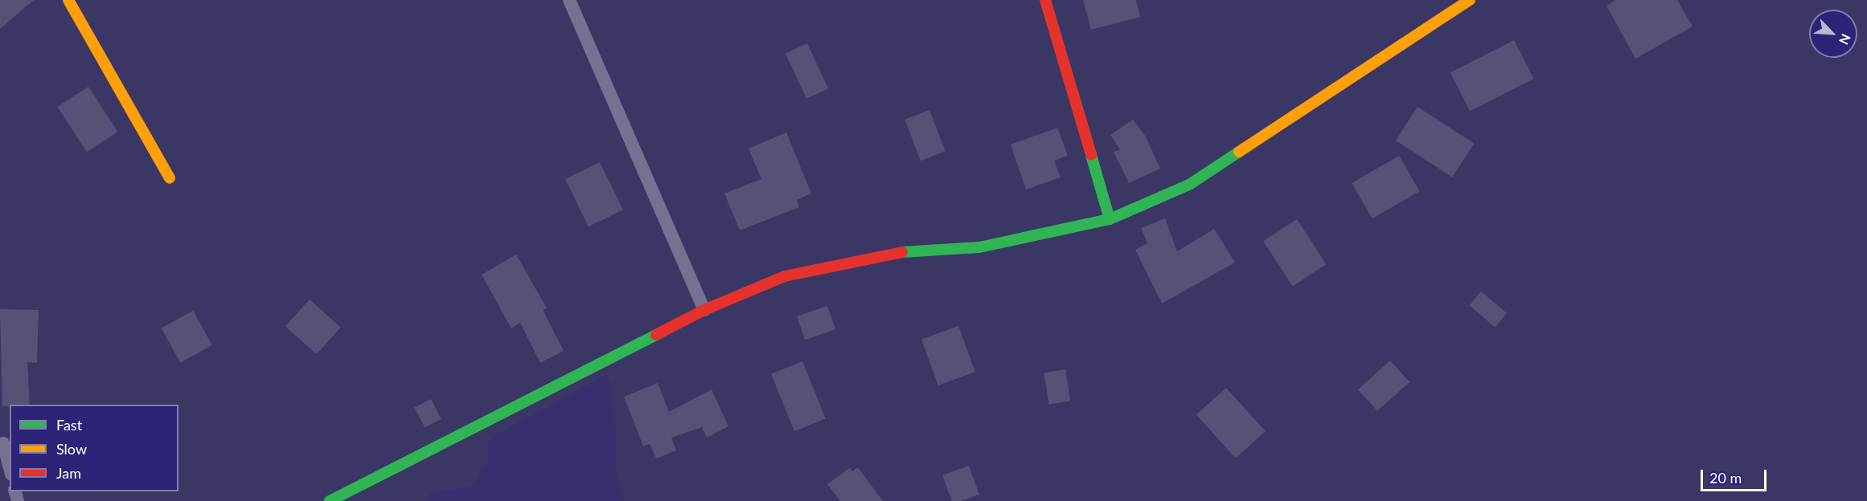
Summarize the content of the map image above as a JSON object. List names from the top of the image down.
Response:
{
  "legend": ["Fast", "Slow", "Jam"],
  "scale_bar": "20 m",
  "north": "bottom right"
}
